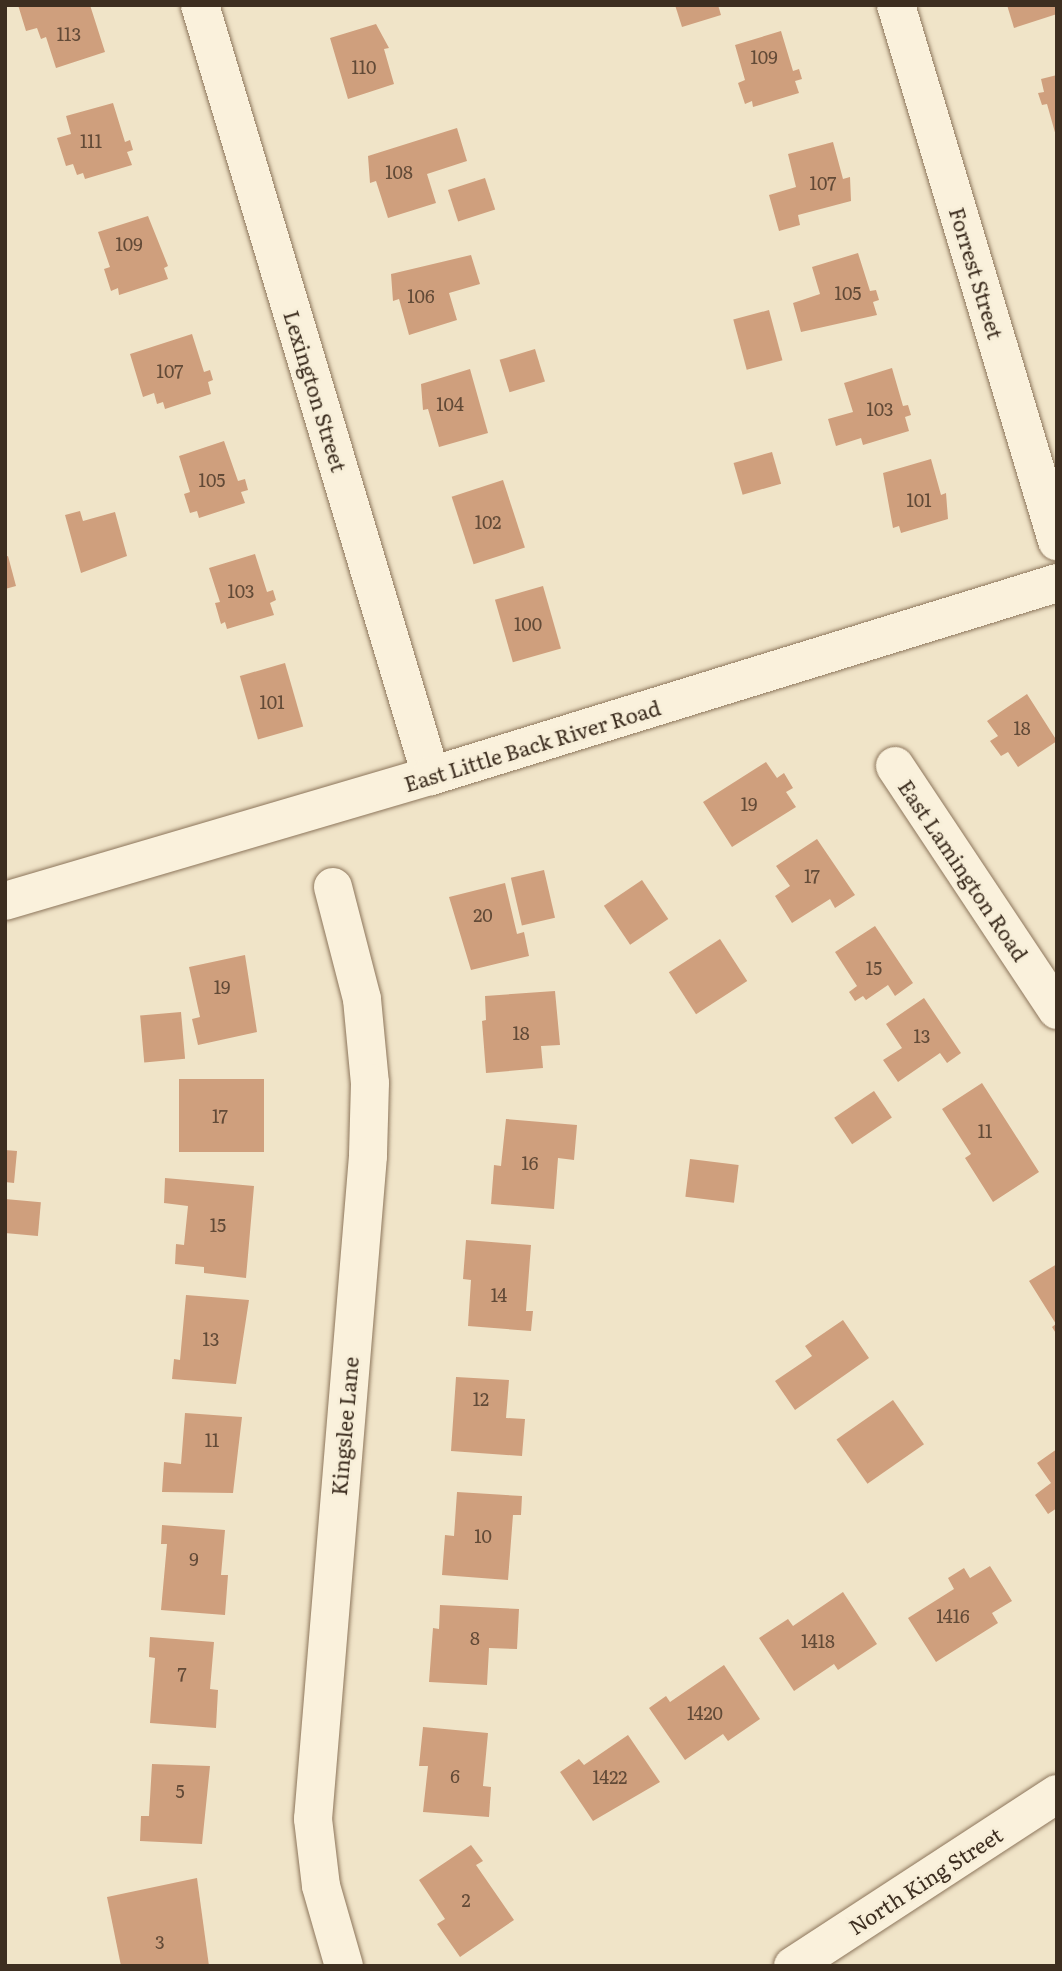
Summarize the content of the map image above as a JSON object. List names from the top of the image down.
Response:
{
  "streets": {
    "street": [
      "Forrest Street",
      "Lexington Street",
      "East Little Back River Road",
      "East Lamington Road",
      "Kingslee Lane",
      "North King Street"
    ]
  },
  "crossings": [
    ["Lexington Street", "East Little Back River Road"]
  ],
  "house_numbers": [
    "113",
    "109",
    "110",
    "111",
    "108",
    "107",
    "109",
    "105",
    "106",
    "107",
    "104",
    "103",
    "105",
    "101",
    "102",
    "103",
    "100",
    "101",
    "18",
    "19",
    "17",
    "20",
    "15",
    "19",
    "18",
    "13",
    "17",
    "11",
    "16",
    "15",
    "14",
    "13",
    "12",
    "11",
    "10",
    "9",
    "1416",
    "8",
    "1418",
    "7",
    "1420",
    "6",
    "1422",
    "5",
    "2",
    "3"
  ]
}
